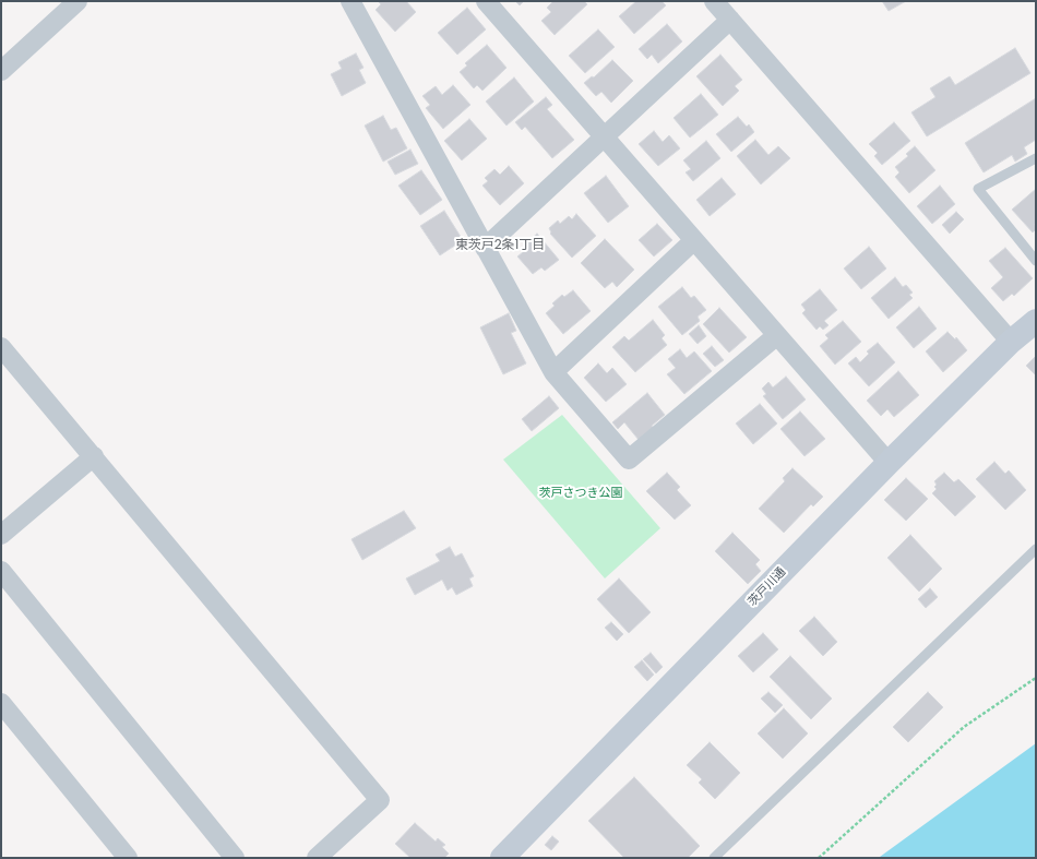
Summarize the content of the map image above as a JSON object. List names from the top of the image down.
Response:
{
  "streets": {
    "street": ["茨戸川通"]
  },
  "districts": ["東茨戸2条1丁目"],
  "parks": ["茨戸さつき公園"]
}
